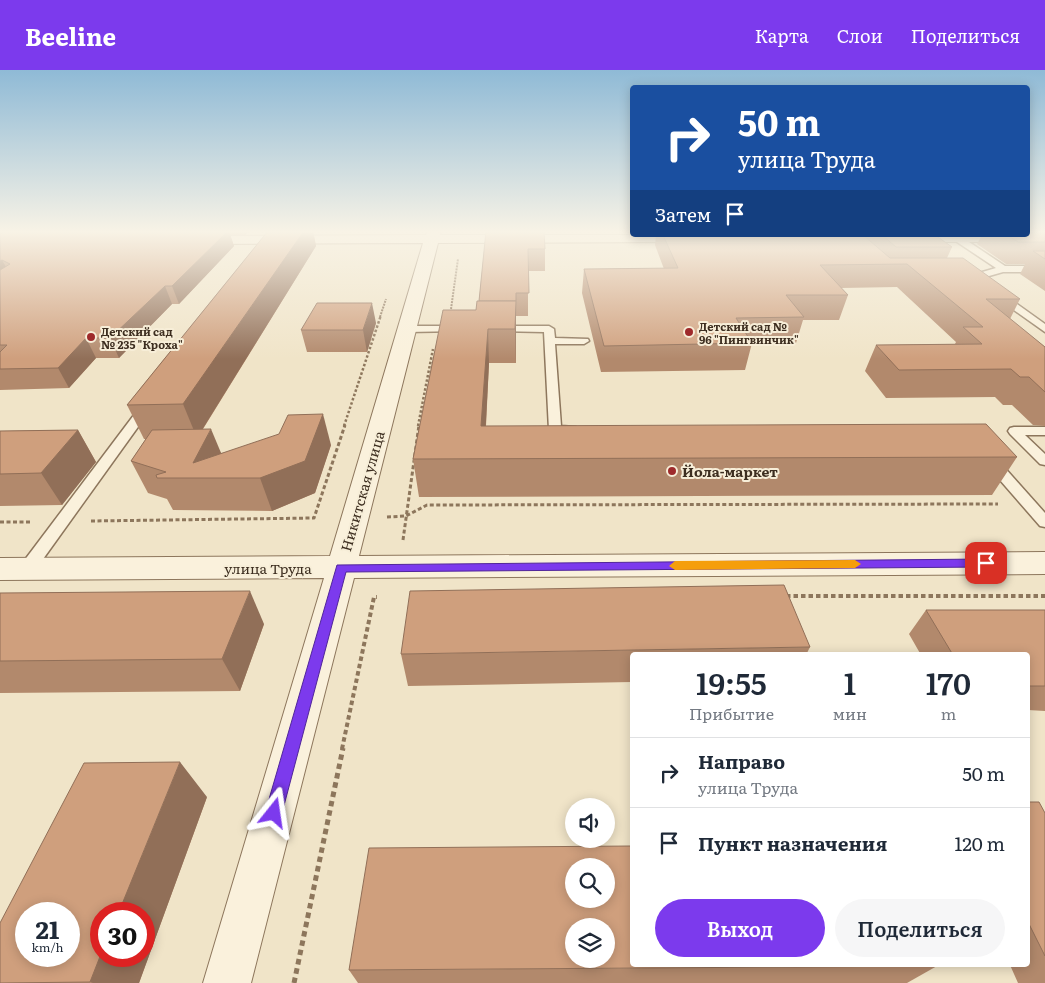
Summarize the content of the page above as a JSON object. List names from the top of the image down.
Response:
{
  "streets": {
    "street": ["Никитская улица", "улица Труда"]
  },
  "crossings": [
    ["Никитская улица", "улица Труда"]
  ],
  "places": ["Детский сад № 96 \"Пингвинчик\"", "Детский сад № 235 \"Кроха\"", "Йола-маркет"],
  "page": {
    "header": "Beeline",
    "nav": ["Карта", "Слои", "Поделиться"],
    "turn": ["50 m", "улица Труда"],
    "then": "Затем",
    "eta": [
      "19:55",
      "Прибытие",
      "1",
      "мин",
      "170",
      "m"
    ],
    "list": [
      {
        "name": "Направо",
        "note": "улица Труда",
        "value": "50 m"
      },
      {
        "name": "Пункт назначения",
        "value": "120 m"
      }
    ],
    "buttons": ["Выход", "Поделиться"],
    "speed": "21 km/h",
    "limit": "30"
  }
}
